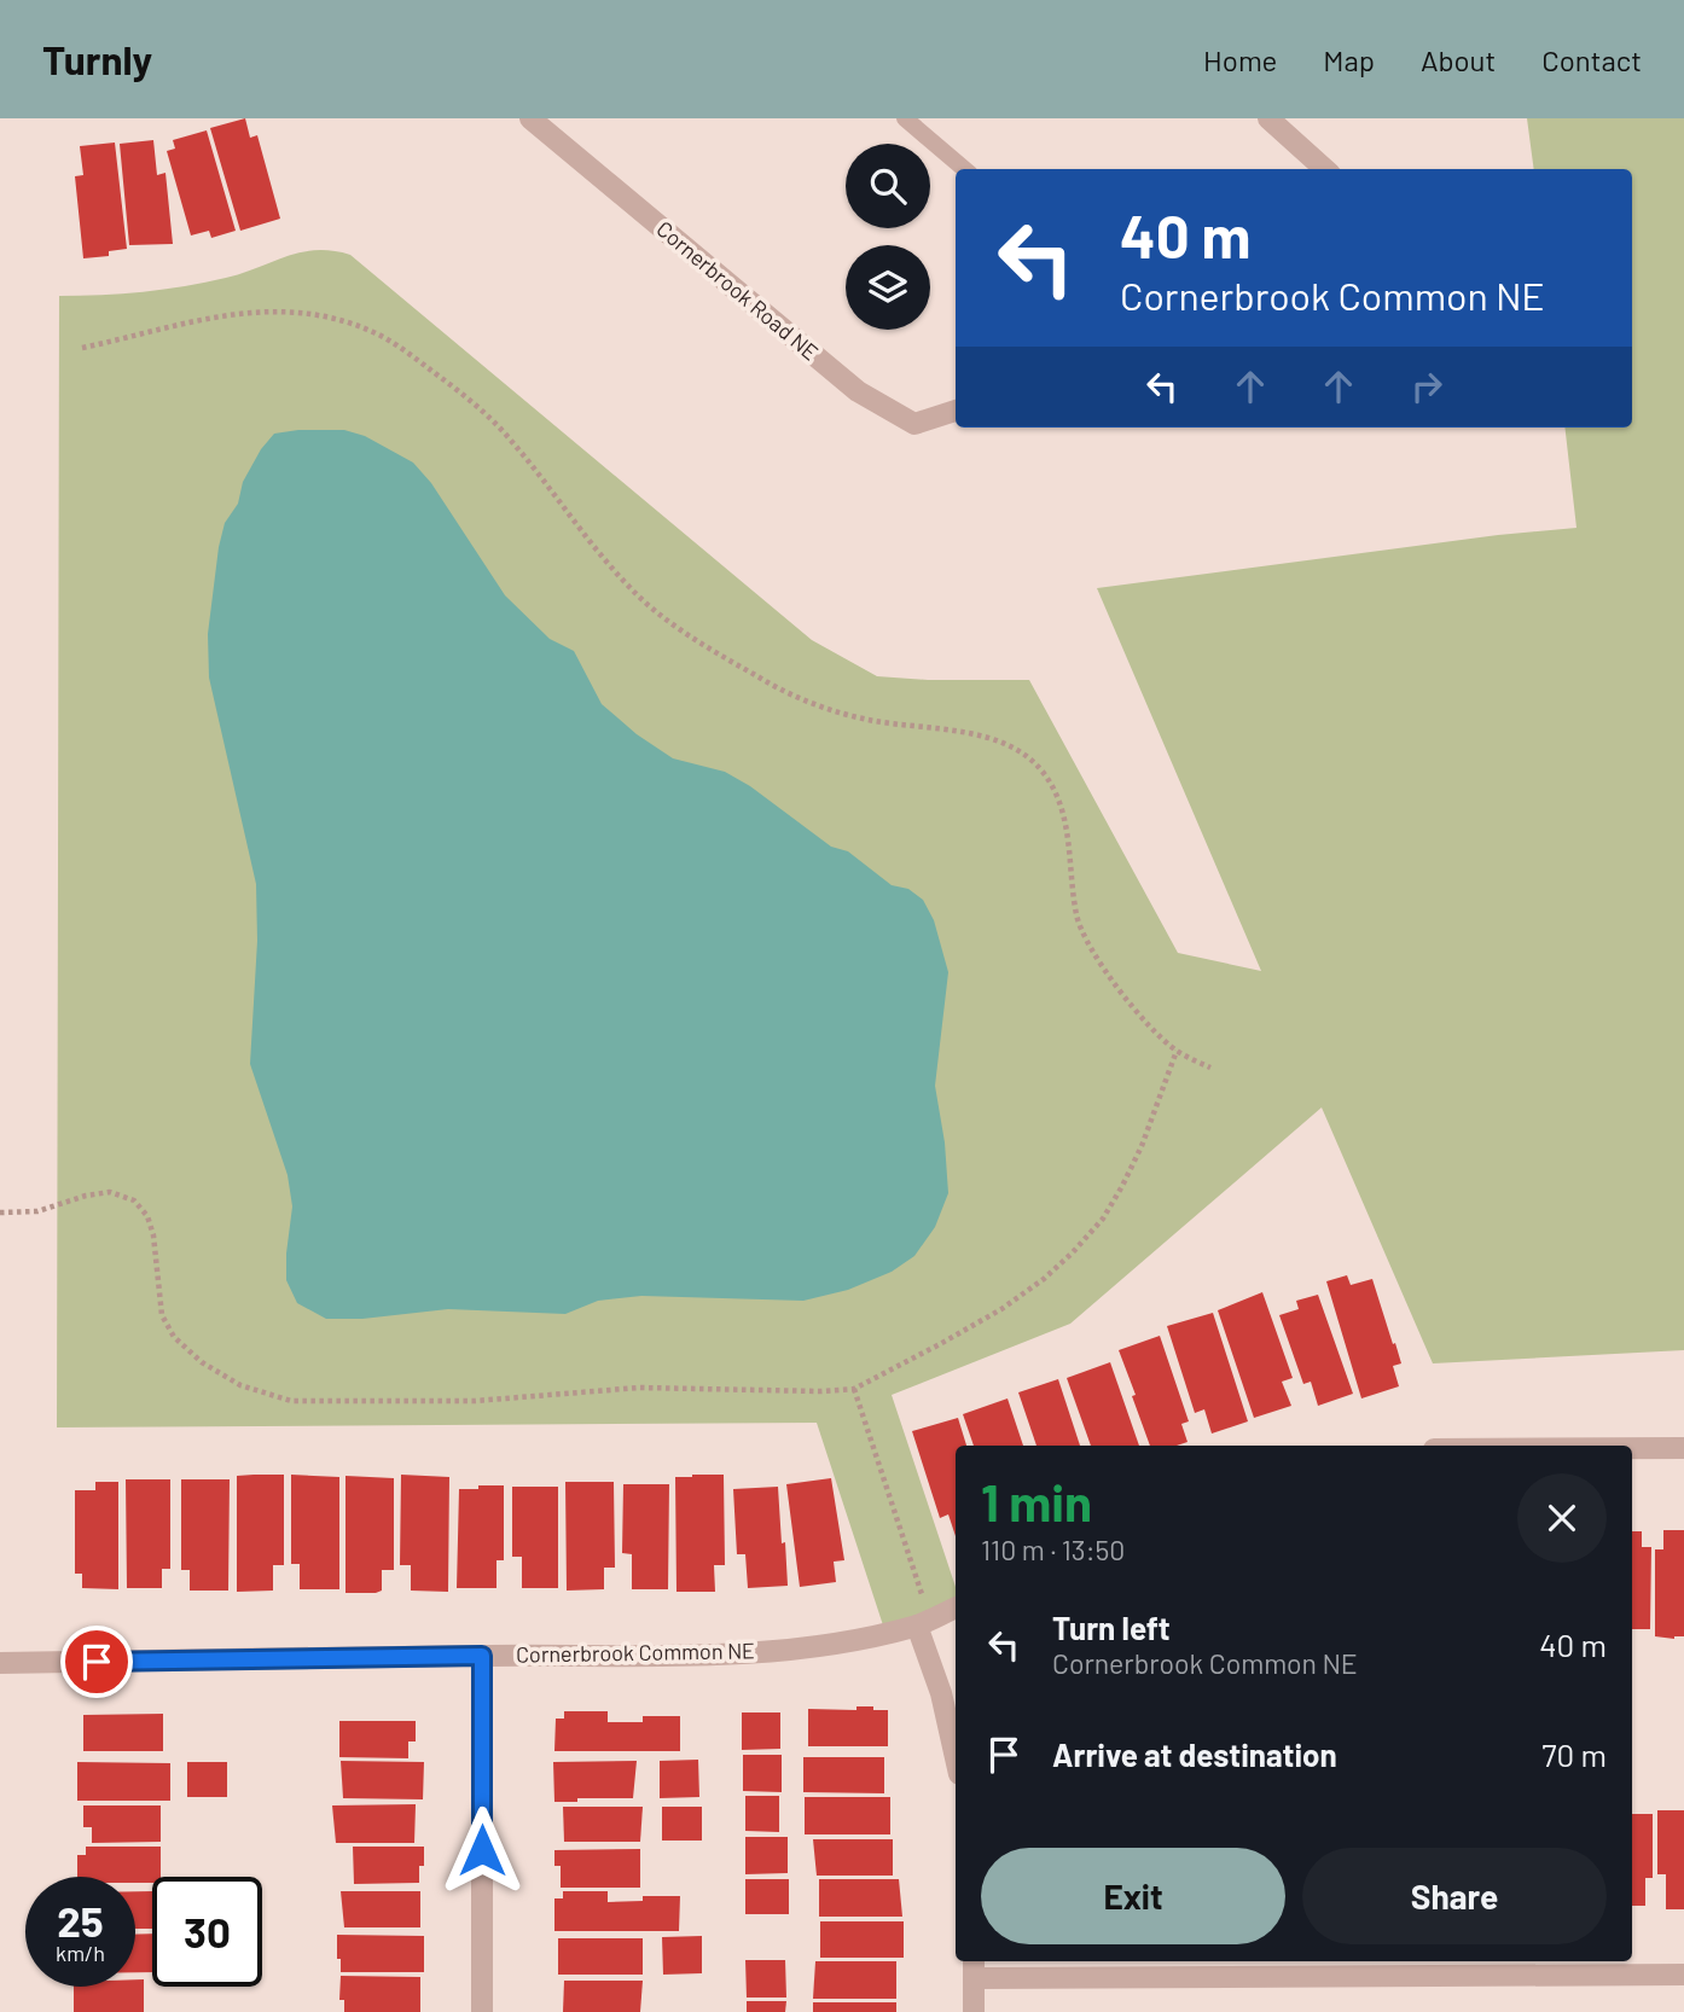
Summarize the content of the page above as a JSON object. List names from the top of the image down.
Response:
{
  "streets": {
    "street": ["Cornerbrook Road NE", "Cornerbrook Common NE"]
  },
  "page": {
    "header": "Turnly",
    "nav": [
      "Home",
      "Map",
      "About",
      "Contact"
    ],
    "turn": ["40 m", "Cornerbrook Common NE"],
    "heading": ["1 min", "110 m · 13:50"],
    "list": [
      {
        "name": "Turn left",
        "note": "Cornerbrook Common NE",
        "value": "40 m"
      },
      {
        "name": "Arrive at destination",
        "value": "70 m"
      }
    ],
    "buttons": ["Exit", "Share"],
    "speed": "25 km/h",
    "limit": "30"
  }
}
